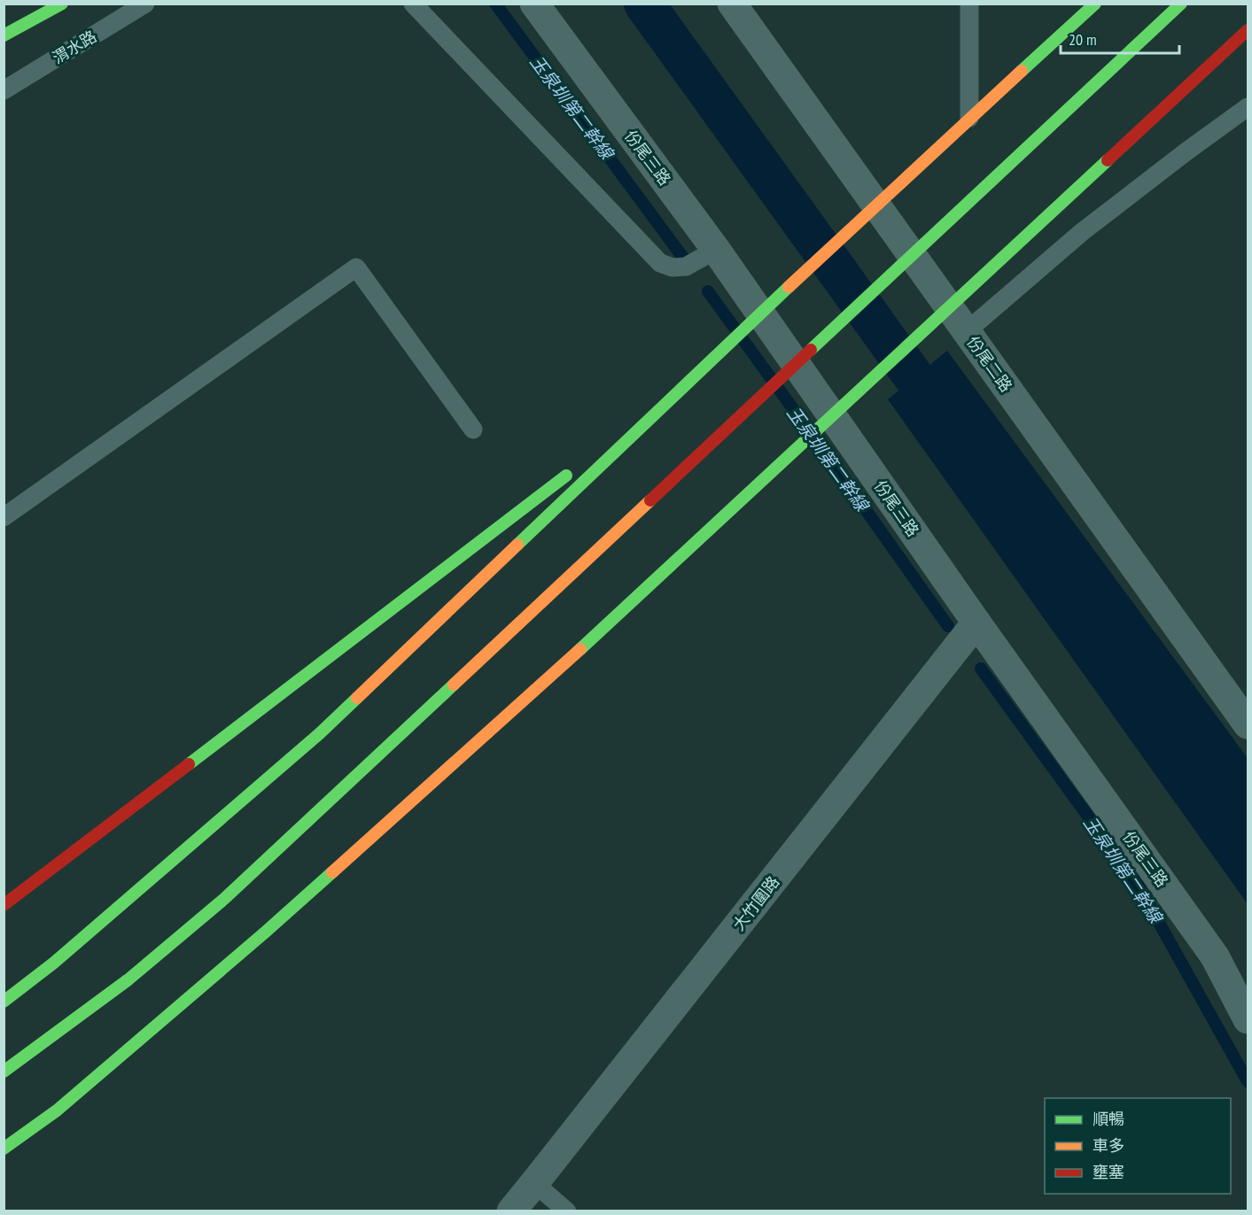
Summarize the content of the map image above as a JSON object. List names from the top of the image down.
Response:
{
  "streets": {
    "street": ["份尾三路", "份尾二路", "大竹圍路"],
    "lane": ["渭水路"]
  },
  "crossings": [
    ["份尾三路", "大竹圍路"]
  ],
  "water": ["玉泉圳第二幹線"],
  "legend": ["順暢", "車多", "壅塞"],
  "scale_bar": "20 m"
}
